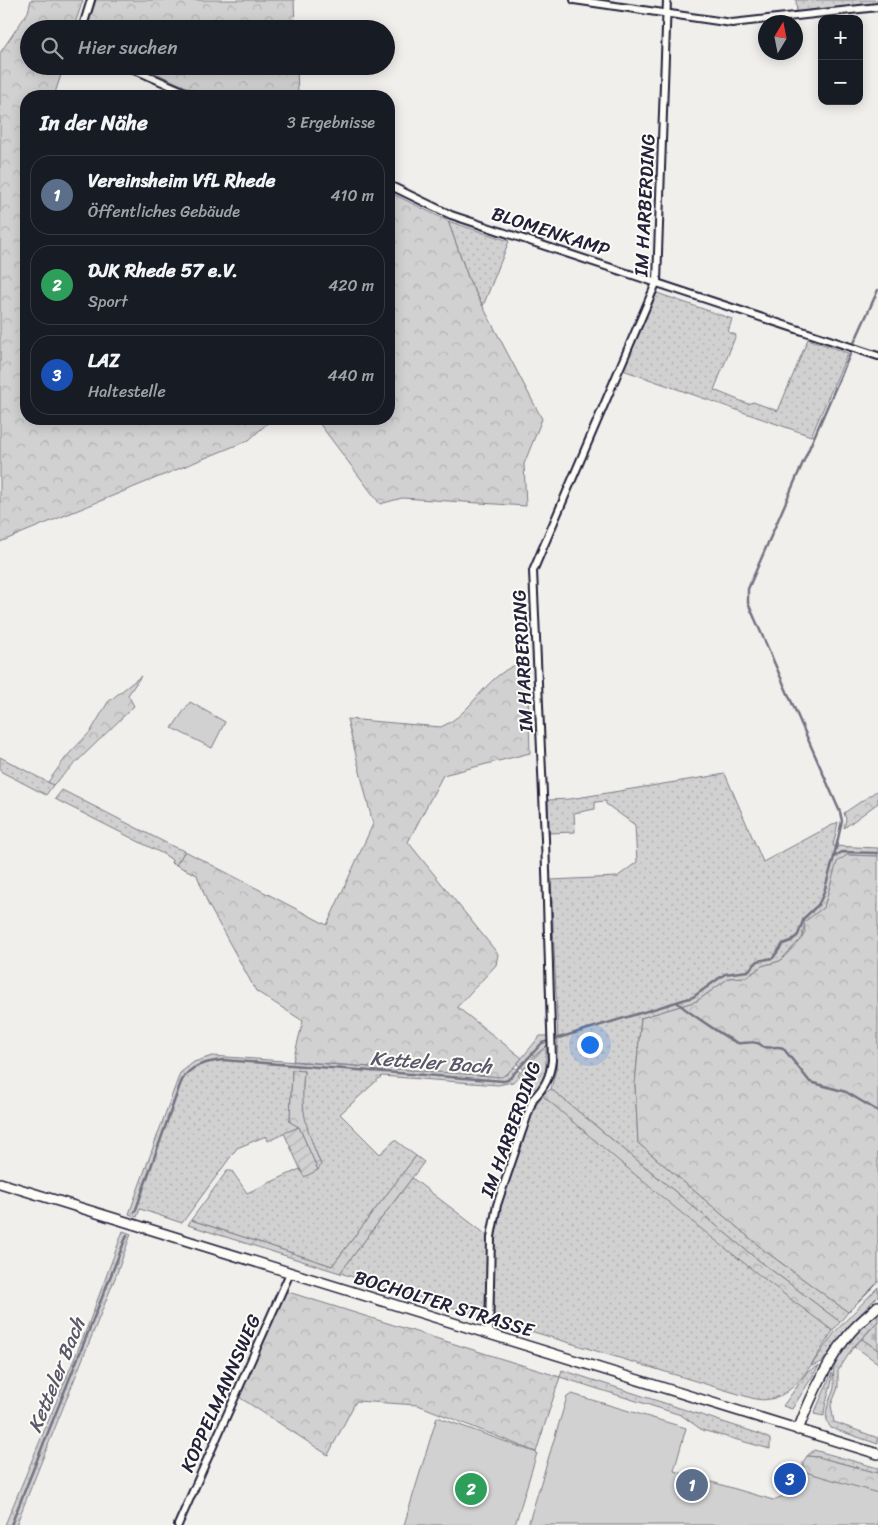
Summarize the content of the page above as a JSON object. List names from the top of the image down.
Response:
{
  "streets": {
    "main road": ["BOCHOLTER STRASSE"],
    "street": ["IM HARBERDING", "BLOMENKAMP", "KOPPELMANNSWEG"]
  },
  "crossings": [
    ["IM HARBERDING", "BLOMENKAMP"],
    ["IM HARBERDING", "BOCHOLTER STRASSE"],
    ["BOCHOLTER STRASSE", "KOPPELMANNSWEG"]
  ],
  "water": ["Ketteler Bach"],
  "north": "top",
  "page": {
    "map_buttons": ["+", "−"],
    "search": "Hier suchen",
    "heading": ["In der Nähe", "3 Ergebnisse"],
    "list": [
      {
        "mark": "1",
        "name": "Vereinsheim VfL Rhede",
        "note": "Öffentliches Gebäude",
        "value": "410 m"
      },
      {
        "mark": "2",
        "name": "DJK Rhede 57 e.V.",
        "note": "Sport",
        "value": "420 m"
      },
      {
        "mark": "3",
        "name": "LAZ",
        "note": "Haltestelle",
        "value": "440 m"
      }
    ],
    "pins": ["3", "1", "2"]
  }
}
